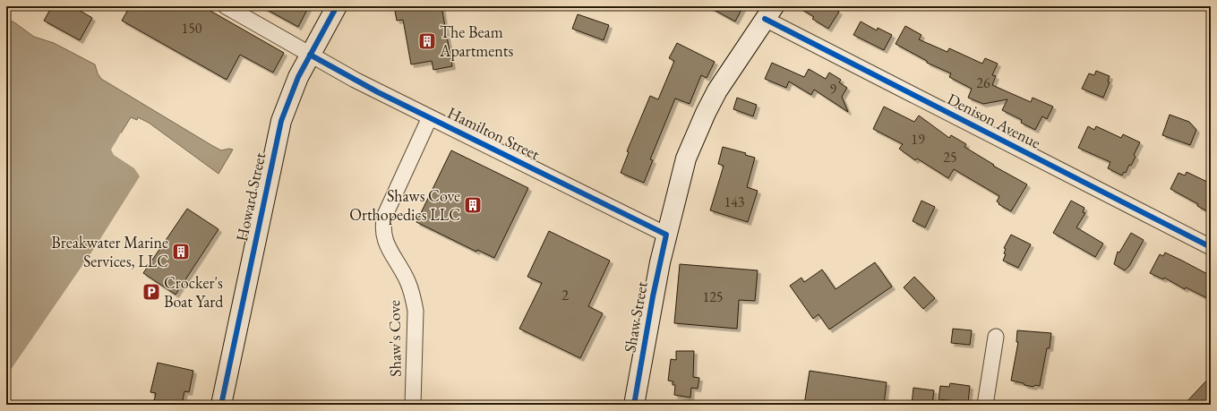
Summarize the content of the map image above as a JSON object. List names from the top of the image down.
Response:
{
  "streets": {
    "main road": ["Howard Street", "Shaw Street"],
    "street": ["Denison Avenue", "Hamilton Street", "Shaw's Cove"]
  },
  "crossings": [
    ["Denison Avenue", "Shaw Street"],
    ["Hamilton Street", "Howard Street"],
    ["Hamilton Street", "Shaw Street"],
    ["Hamilton Street", "Shaw's Cove"]
  ],
  "places": {
    "building": ["The Beam Apartments", "Shaws Cove Orthopedics LLC", "Breakwater Marine Services, LLC"],
    "parking": ["Crocker's Boat Yard"]
  },
  "house_numbers": [
    "150",
    "26",
    "9",
    "19",
    "25",
    "143",
    "2",
    "125"
  ]
}
